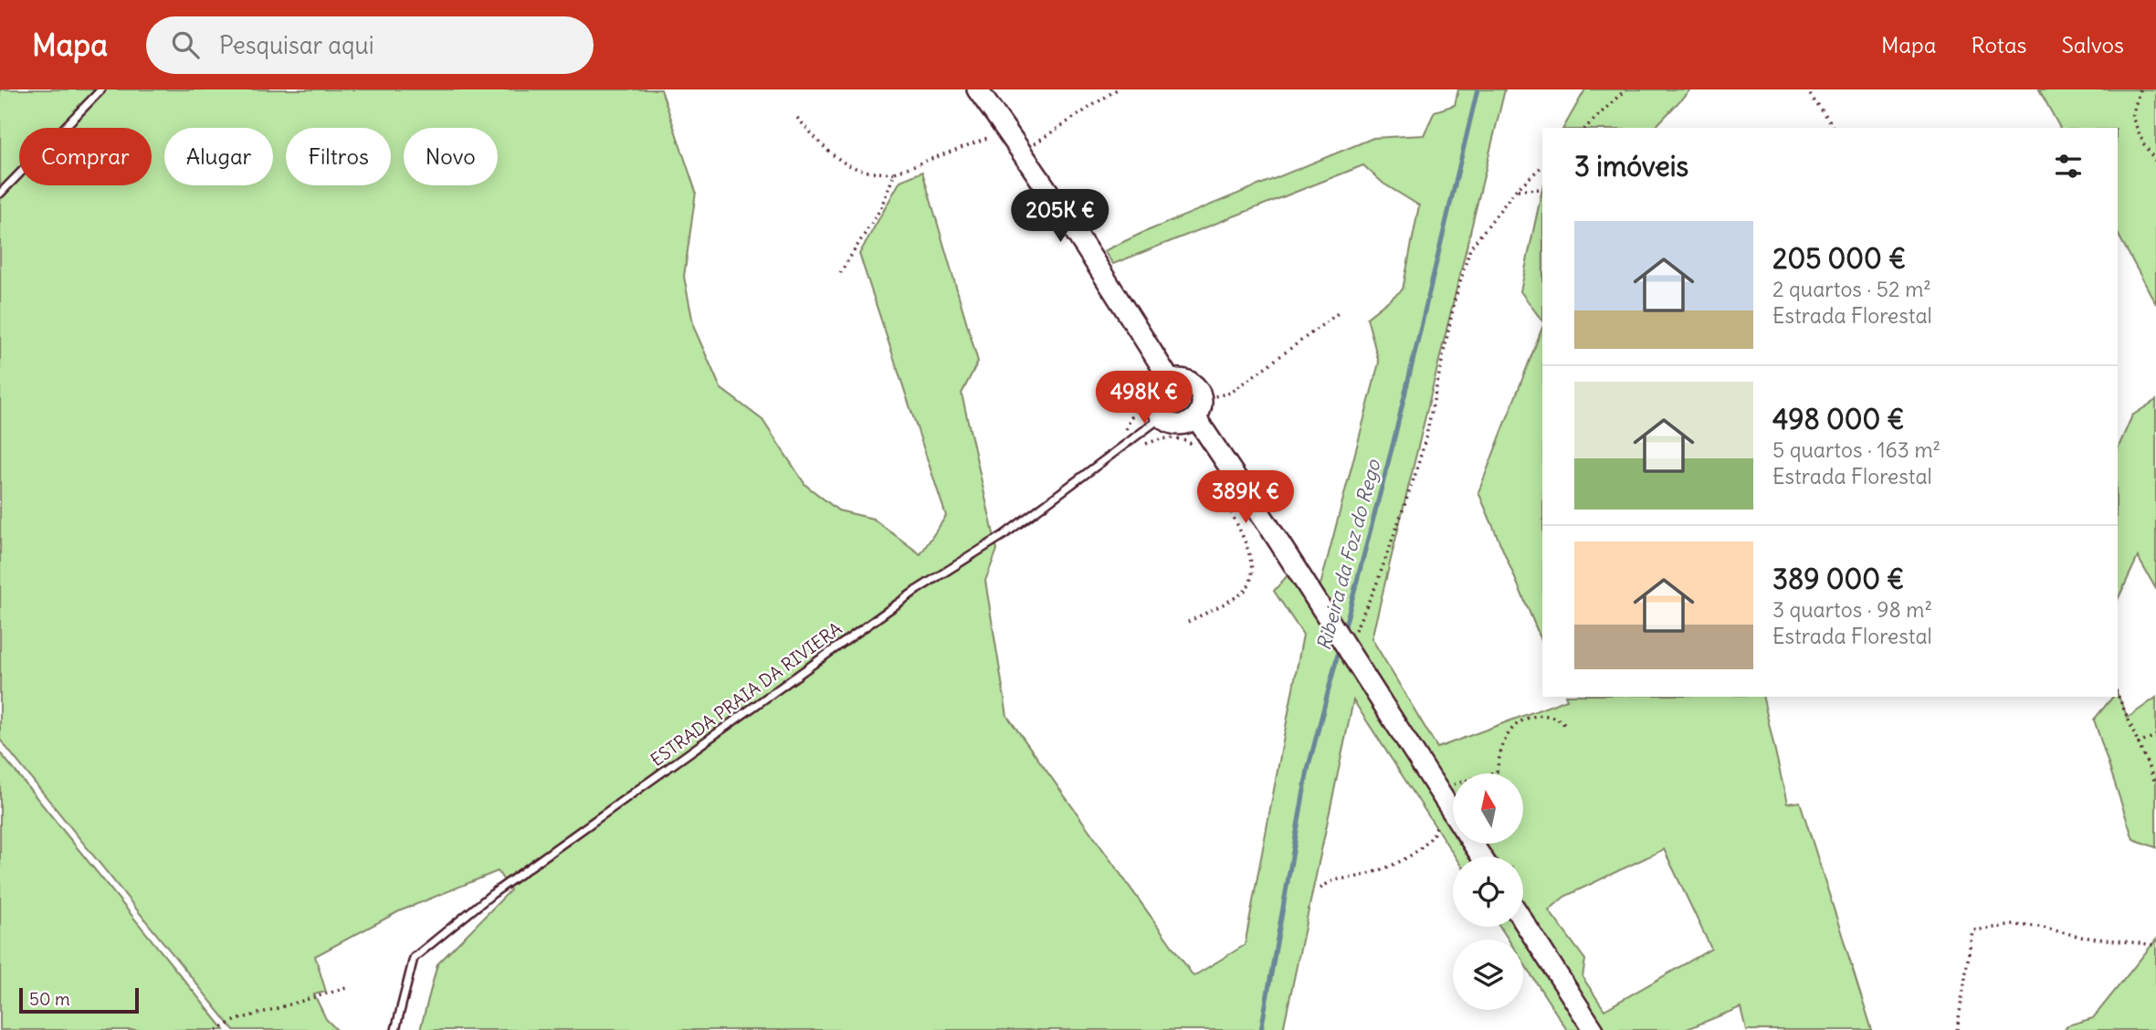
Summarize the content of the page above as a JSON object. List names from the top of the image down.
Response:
{
  "streets": {
    "lane": ["ESTRADA PRAIA DA RIVIERA"]
  },
  "water": ["Ribeira da Foz do Rego"],
  "scale_bar": "50 m",
  "north": "top",
  "page": {
    "header": "Mapa",
    "search": "Pesquisar aqui",
    "nav": ["Mapa", "Rotas", "Salvos"],
    "chip": [
      "Comprar",
      "Alugar",
      "Filtros",
      "Novo"
    ],
    "heading": "3 imóveis",
    "price": ["205K €", "498K €", "389K €"],
    "list": [
      {
        "name": "205 000 €",
        "note": "2 quartos · 52 m² · Estrada Florestal"
      },
      {
        "name": "498 000 €",
        "note": "5 quartos · 163 m² · Estrada Florestal"
      },
      {
        "name": "389 000 €",
        "note": "3 quartos · 98 m² · Estrada Florestal"
      }
    ],
    "scale": "50 m"
  }
}
